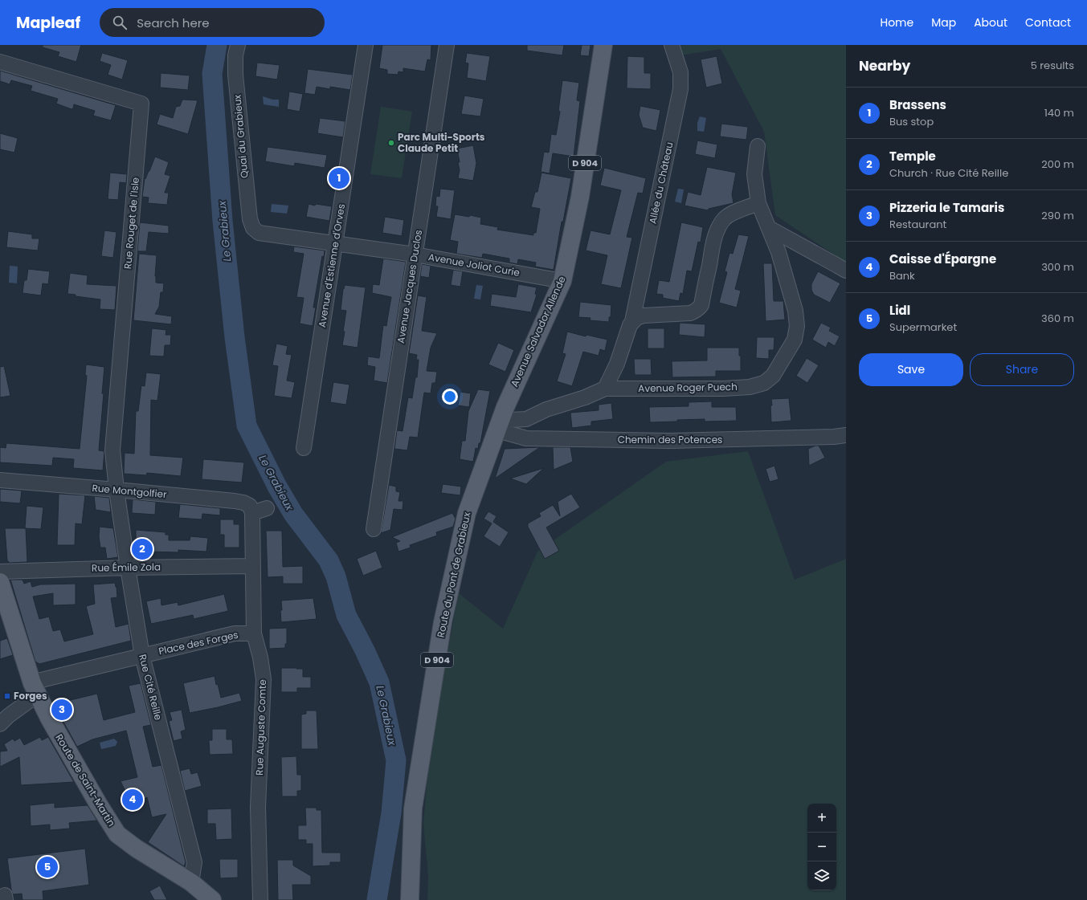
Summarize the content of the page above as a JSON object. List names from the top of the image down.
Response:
{
  "streets": {
    "main road": [
      "D 904",
      "Avenue Salvador Allende",
      "Route du Pont de Grabieux",
      "Route de Saint-Martin"
    ],
    "street": [
      "Quai du Grabieux",
      "Allée du Château",
      "Rue Rouget de l'Isle",
      "Avenue Joliot Curie",
      "Avenue d'Estienne d'Orves",
      "Avenue Jacques Duclos",
      "Avenue Roger Puech",
      "Chemin des Potences",
      "Rue Montgolfier",
      "Rue Émile Zola",
      "Place des Forges",
      "Rue Cité Reille",
      "Rue Auguste Comte"
    ]
  },
  "crossings": [
    ["Quai du Grabieux", "Avenue Joliot Curie"],
    ["Allée du Château", "Avenue Roger Puech"],
    ["Rue Rouget de l'Isle", "Rue Montgolfier"],
    ["Rue Rouget de l'Isle", "Rue Cité Reille"],
    ["Avenue Joliot Curie", "Avenue d'Estienne d'Orves"],
    ["Avenue Joliot Curie", "Avenue Jacques Duclos"],
    ["Avenue Joliot Curie", "Avenue Salvador Allende"],
    ["Avenue Salvador Allende", "Avenue Roger Puech"],
    ["Avenue Salvador Allende", "Chemin des Potences"],
    ["Avenue Salvador Allende", "Route du Pont de Grabieux"],
    ["Avenue Roger Puech", "Chemin des Potences"],
    ["Avenue Roger Puech", "Route du Pont de Grabieux"],
    ["Chemin des Potences", "Route du Pont de Grabieux"],
    ["Rue Montgolfier", "Rue Cité Reille"],
    ["Rue Montgolfier", "Rue Auguste Comte"],
    ["Rue Émile Zola", "Rue Cité Reille"],
    ["Rue Émile Zola", "Rue Auguste Comte"],
    ["Place des Forges", "Rue Cité Reille"],
    ["Place des Forges", "Rue Auguste Comte"],
    ["Place des Forges", "Route de Saint-Martin"],
    ["Rue Cité Reille", "Route de Saint-Martin"]
  ],
  "water": ["Le Grabieux"],
  "places": {
    "other": ["Parc Multi-Sports Claude Petit"],
    "transit": ["Forges"]
  },
  "page": {
    "header": "Mapleaf",
    "search": "Search here",
    "nav": [
      "Home",
      "Map",
      "About",
      "Contact"
    ],
    "heading": ["Nearby", "5 results"],
    "list": [
      {
        "mark": "1",
        "name": "Brassens",
        "note": "Bus stop",
        "value": "140 m"
      },
      {
        "mark": "2",
        "name": "Temple",
        "note": "Church · Rue Cité Reille",
        "value": "200 m"
      },
      {
        "mark": "3",
        "name": "Pizzeria le Tamaris",
        "note": "Restaurant",
        "value": "290 m"
      },
      {
        "mark": "4",
        "name": "Caisse d'Épargne",
        "note": "Bank",
        "value": "300 m"
      },
      {
        "mark": "5",
        "name": "Lidl",
        "note": "Supermarket",
        "value": "360 m"
      }
    ],
    "pins": [
      "1",
      "2",
      "3",
      "4",
      "5"
    ],
    "buttons": ["Save", "Share"],
    "map_buttons": ["+", "−"]
  }
}
